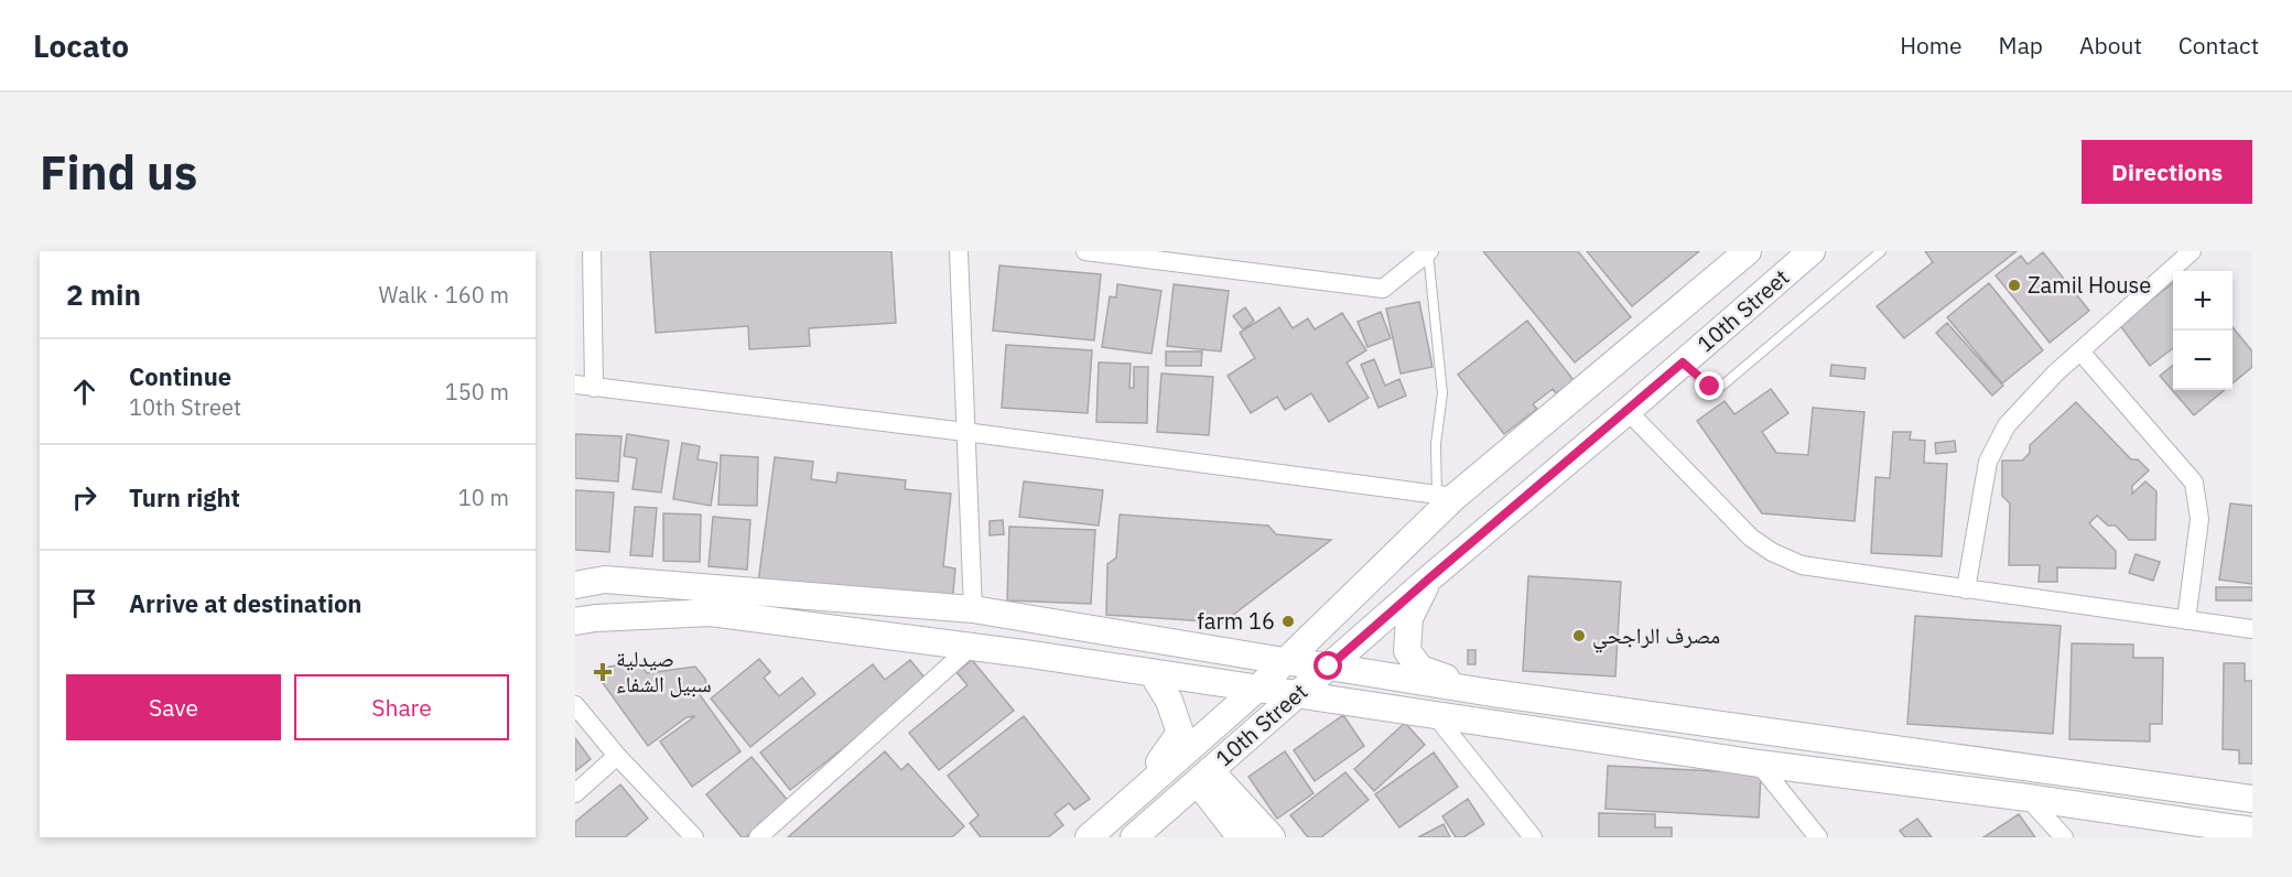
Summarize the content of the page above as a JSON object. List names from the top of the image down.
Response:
{
  "streets": {
    "main road": ["10th Street"]
  },
  "places": {
    "other": ["Zamil House", "farm 16", "مصرف الراجحي"],
    "health": ["صيدلية سبيل الشفاء"]
  },
  "page": {
    "header": "Locato",
    "nav": [
      "Home",
      "Map",
      "About",
      "Contact"
    ],
    "buttons": [
      "Directions",
      ["Save", "Share"]
    ],
    "title": "Find us",
    "heading": ["2 min", "Walk · 160 m"],
    "map_buttons": ["+", "−"],
    "list": [
      ["Continue", "10th Street", "150 m"],
      ["Turn right", "10 m"],
      "Arrive at destination"
    ]
  }
}
